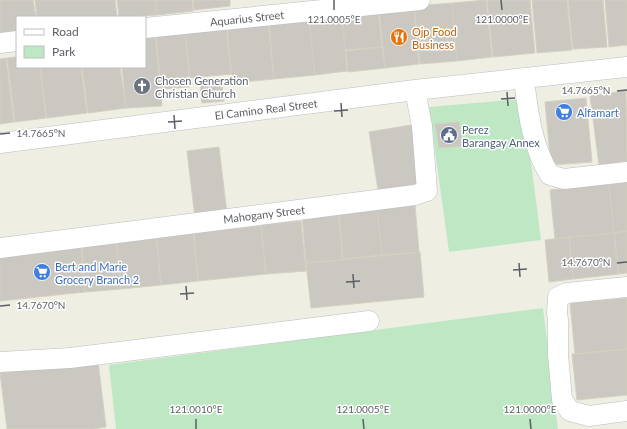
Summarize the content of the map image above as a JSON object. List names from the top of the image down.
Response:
{
  "streets": {
    "street": ["Aquarius Street", "El Camino Real Street", "Mahogany Street"]
  },
  "crossings": [
    ["El Camino Real Street", "Mahogany Street"]
  ],
  "places": {
    "restaurant": ["Ojp Food Business"],
    "church": ["Chosen Generation Christian Church"],
    "supermarket": ["Alfamart", "Bert and Marie Grocery Branch 2"],
    "public building": ["Perez Barangay Annex"]
  },
  "legend": ["Road", "Park"],
  "coordinates": [
    "121.0005°E",
    "121.0000°E",
    "14.7665°N",
    "14.7670°N",
    "121.0010°E"
  ]
}
